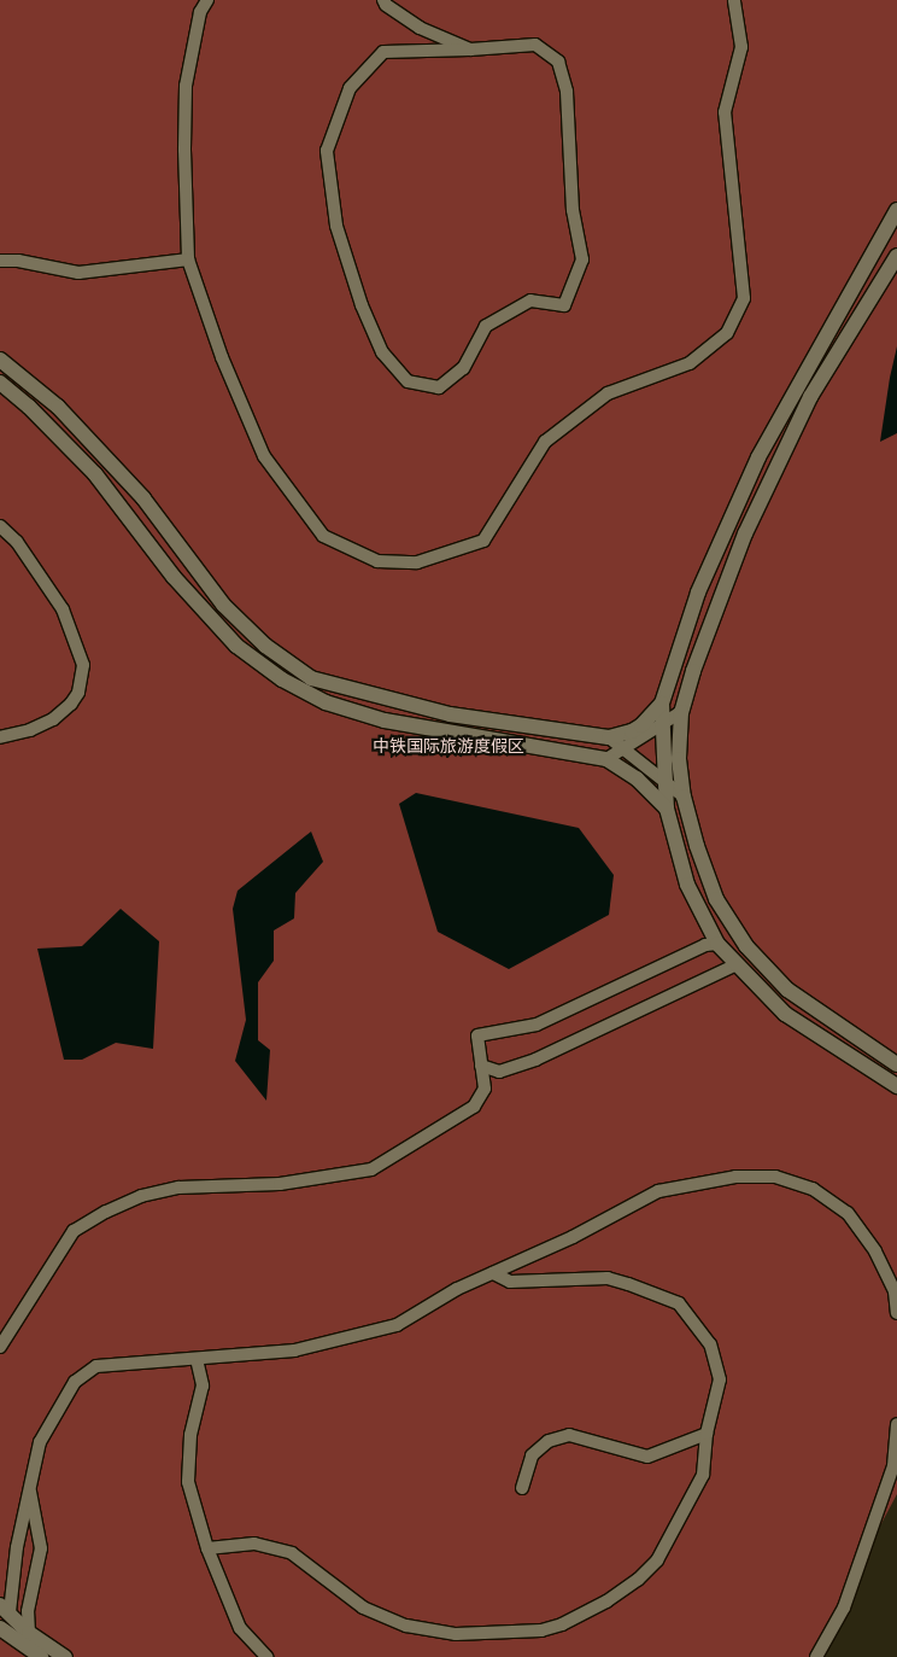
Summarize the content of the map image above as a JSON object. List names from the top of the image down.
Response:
{
  "parks": ["中铁国际旅游度假区"]
}
